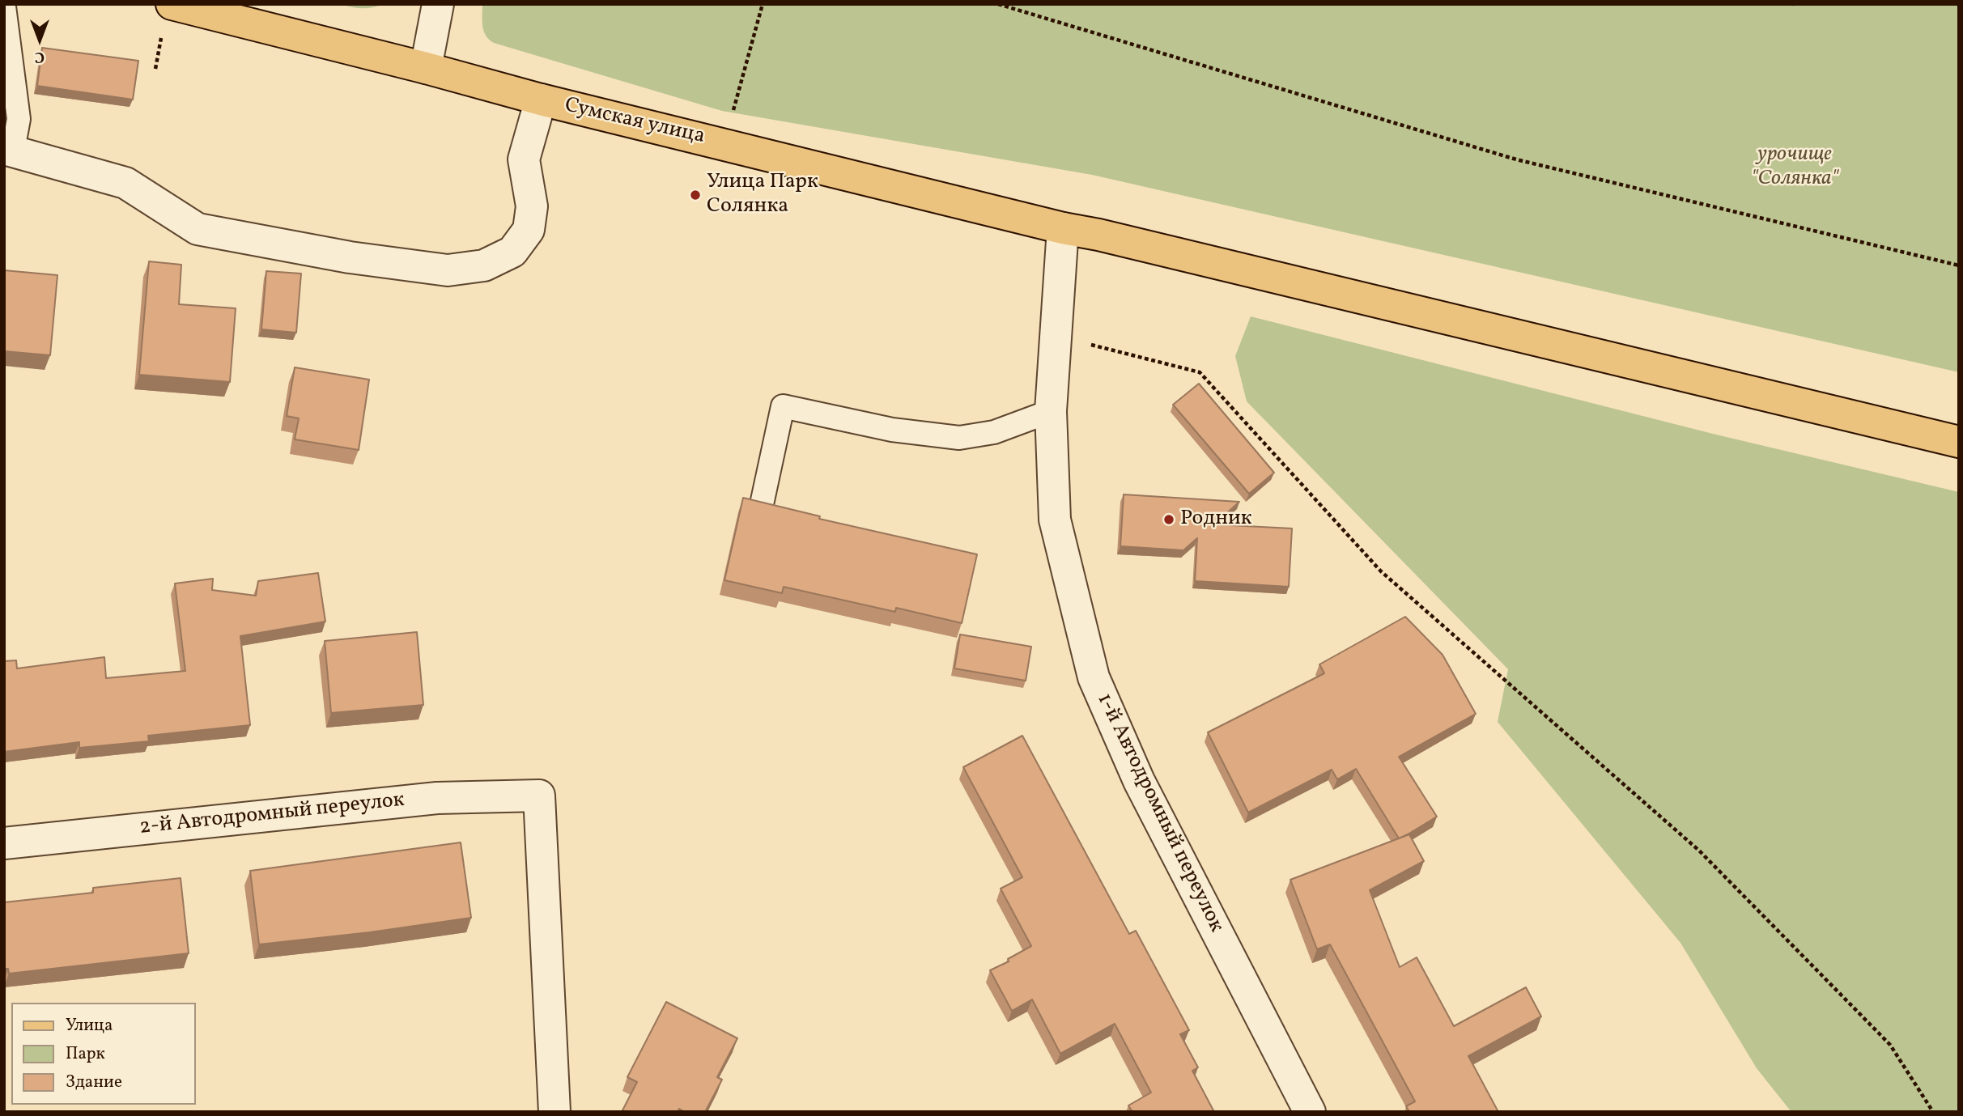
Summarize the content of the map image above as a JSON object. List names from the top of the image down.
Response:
{
  "streets": {
    "main road": ["Сумская улица"],
    "street": ["1-й Автодромный переулок", "2-й Автодромный переулок"]
  },
  "crossings": [
    ["Сумская улица", "1-й Автодромный переулок"]
  ],
  "parks": ["урочище \"Солянка\""],
  "places": ["Улица Парк Солянка", "Родник"],
  "legend": ["Улица", "Парк", "Здание"],
  "north": "bottom"
}
